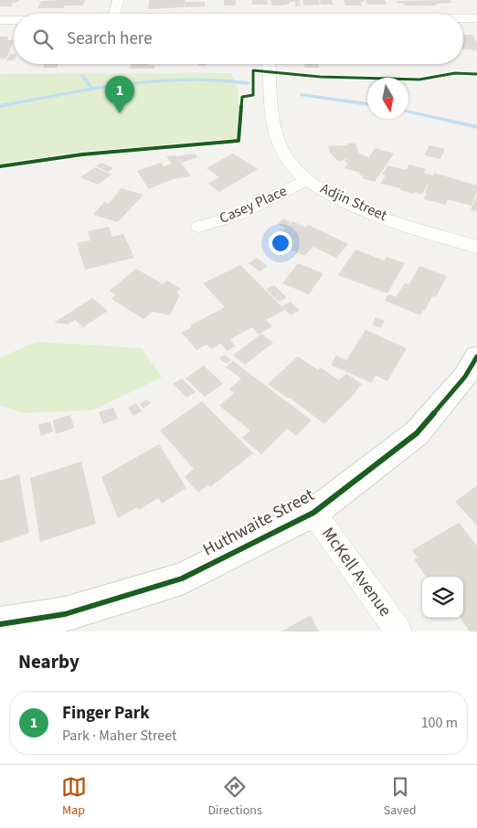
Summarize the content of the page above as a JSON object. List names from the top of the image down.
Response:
{
  "streets": {
    "street": [
      "Adjin Street",
      "Casey Place",
      "Huthwaite Street",
      "McKell Avenue"
    ]
  },
  "crossings": [
    ["Adjin Street", "Casey Place"],
    ["Huthwaite Street", "McKell Avenue"]
  ],
  "north": "bottom",
  "page": {
    "search": "Search here",
    "pins": "1",
    "heading": "Nearby",
    "list": [
      {
        "mark": "1",
        "name": "Finger Park",
        "note": "Park · Maher Street",
        "value": "100 m"
      }
    ],
    "nav": ["Map", "Directions", "Saved"]
  }
}
